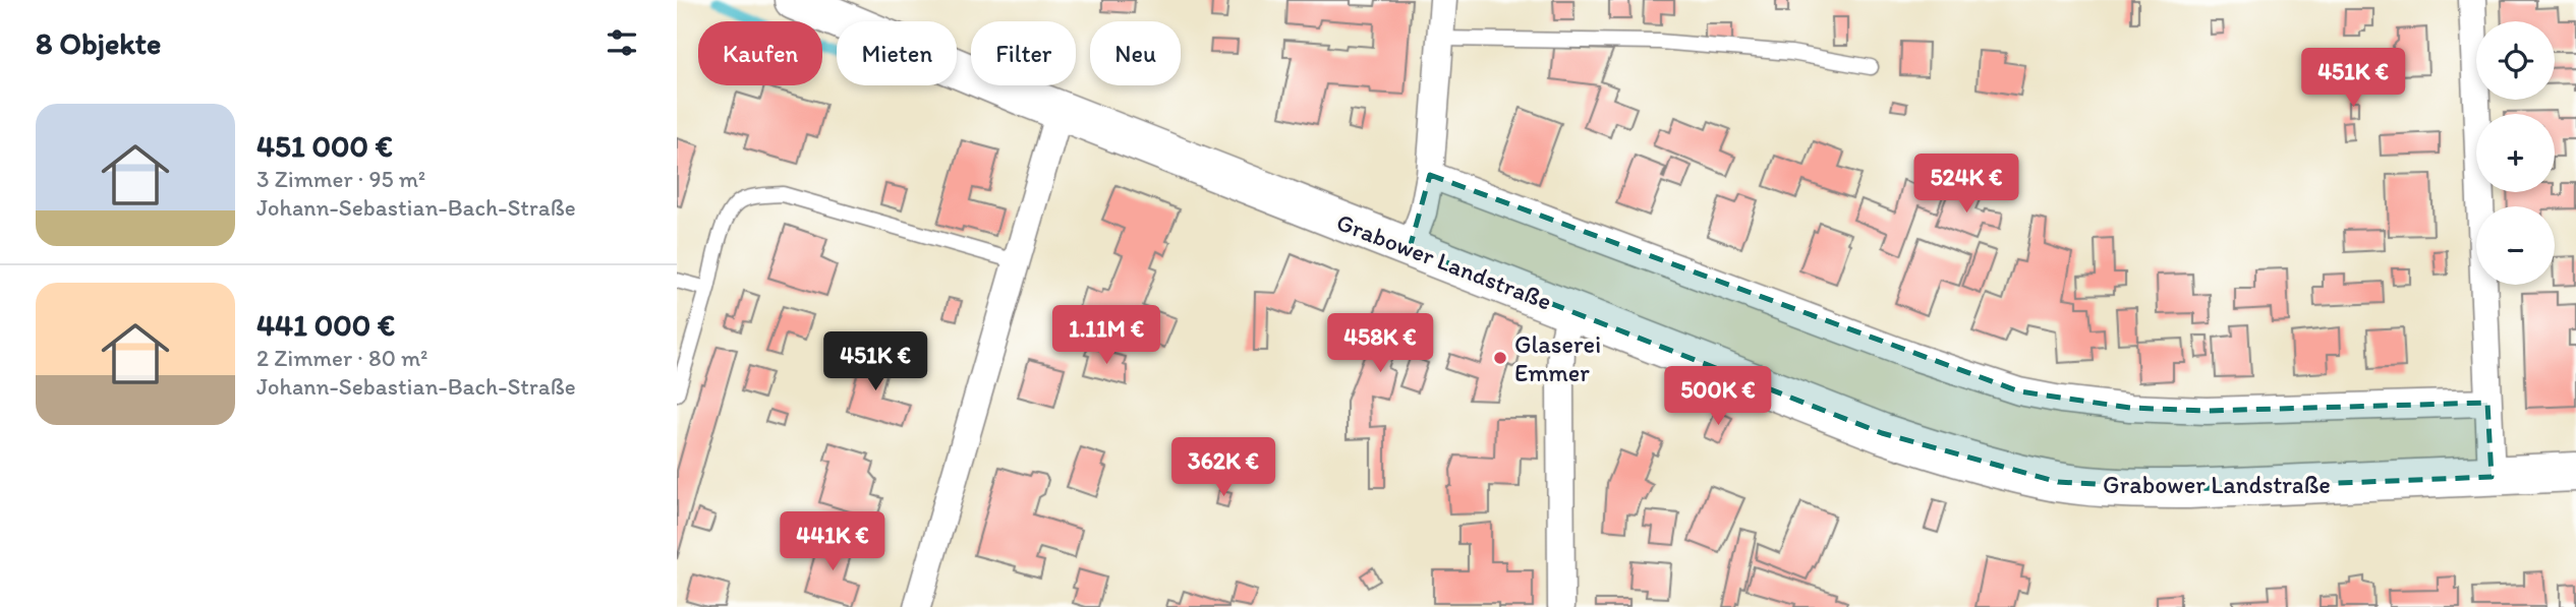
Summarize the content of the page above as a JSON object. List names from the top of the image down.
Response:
{
  "streets": {
    "main road": ["Grabower Landstraße"]
  },
  "places": ["Glaserei Emmer"],
  "page": {
    "heading": "8 Objekte",
    "map_buttons": ["+", "−"],
    "chip": [
      "Kaufen",
      "Mieten",
      "Filter",
      "Neu"
    ],
    "price": [
      "451K €",
      "524K €",
      "1.11M €",
      "458K €",
      "451K €",
      "500K €",
      "362K €",
      "441K €"
    ],
    "list": [
      {
        "name": "451 000 €",
        "note": "3 Zimmer · 95 m² · Johann-Sebastian-Bach-Straße"
      },
      {
        "name": "441 000 €",
        "note": "2 Zimmer · 80 m² · Johann-Sebastian-Bach-Straße"
      }
    ]
  }
}
